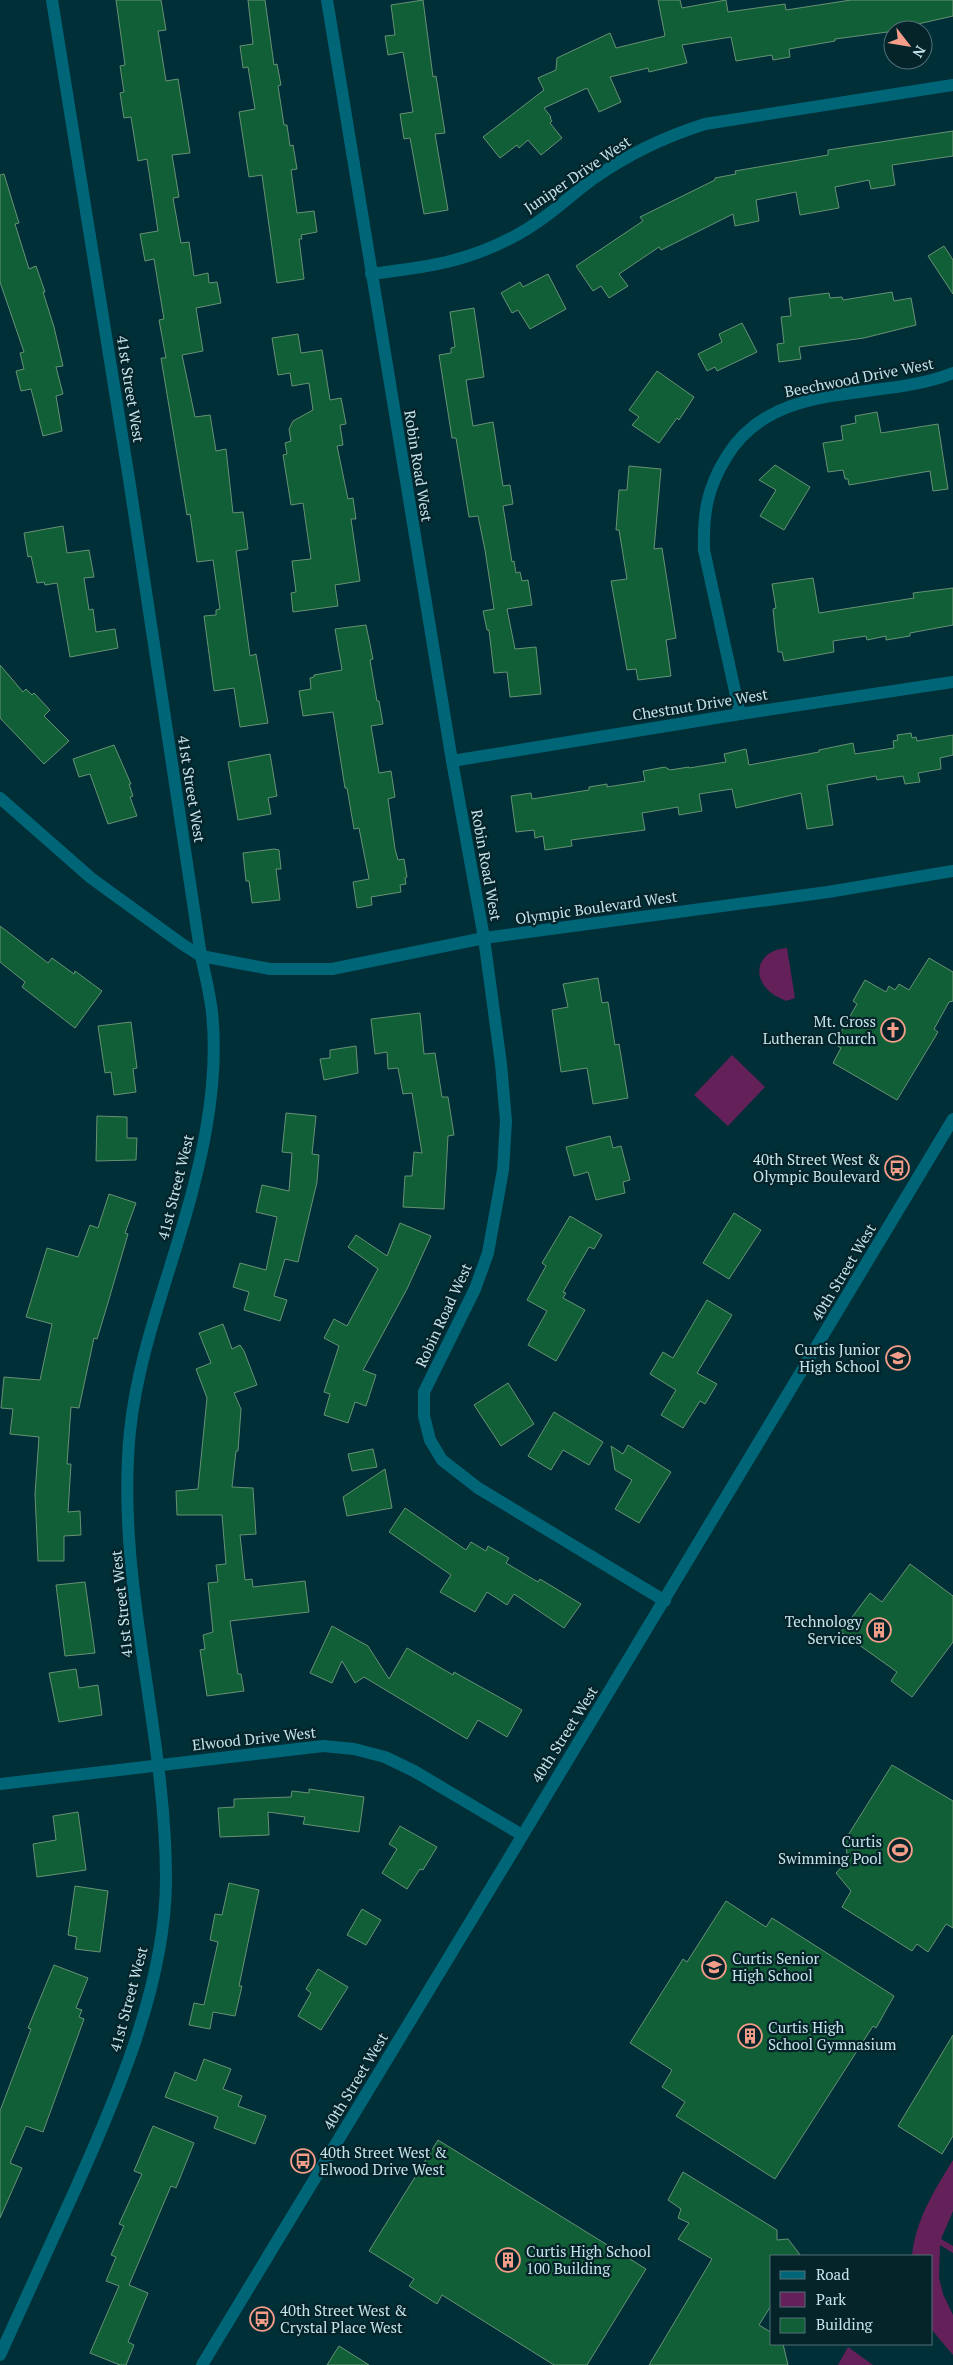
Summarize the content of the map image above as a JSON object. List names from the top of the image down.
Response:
{
  "streets": {
    "street": [
      "Juniper Drive West",
      "Beechwood Drive West",
      "41st Street West",
      "Robin Road West",
      "Chestnut Drive West",
      "Olympic Boulevard West",
      "40th Street West",
      "Elwood Drive West"
    ]
  },
  "crossings": [
    ["Juniper Drive West", "Robin Road West"],
    ["Beechwood Drive West", "Chestnut Drive West"],
    ["41st Street West", "Olympic Boulevard West"],
    ["41st Street West", "Elwood Drive West"],
    ["Robin Road West", "Chestnut Drive West"],
    ["Robin Road West", "Olympic Boulevard West"],
    ["Robin Road West", "40th Street West"],
    ["40th Street West", "Elwood Drive West"]
  ],
  "places": {
    "church": ["Mt. Cross Lutheran Church"],
    "bus stop": ["40th Street West & Olympic Boulevard", "40th Street West & Elwood Drive West", "40th Street West & Crystal Place West"],
    "school or university": ["Curtis Junior High School", "Curtis Senior High School"],
    "building": ["Technology Services", "Curtis High School Gymnasium", "Curtis High School 100 Building"],
    "sports": ["Curtis Swimming Pool"]
  },
  "legend": ["Road", "Park", "Building"],
  "north": "bottom right"
}
